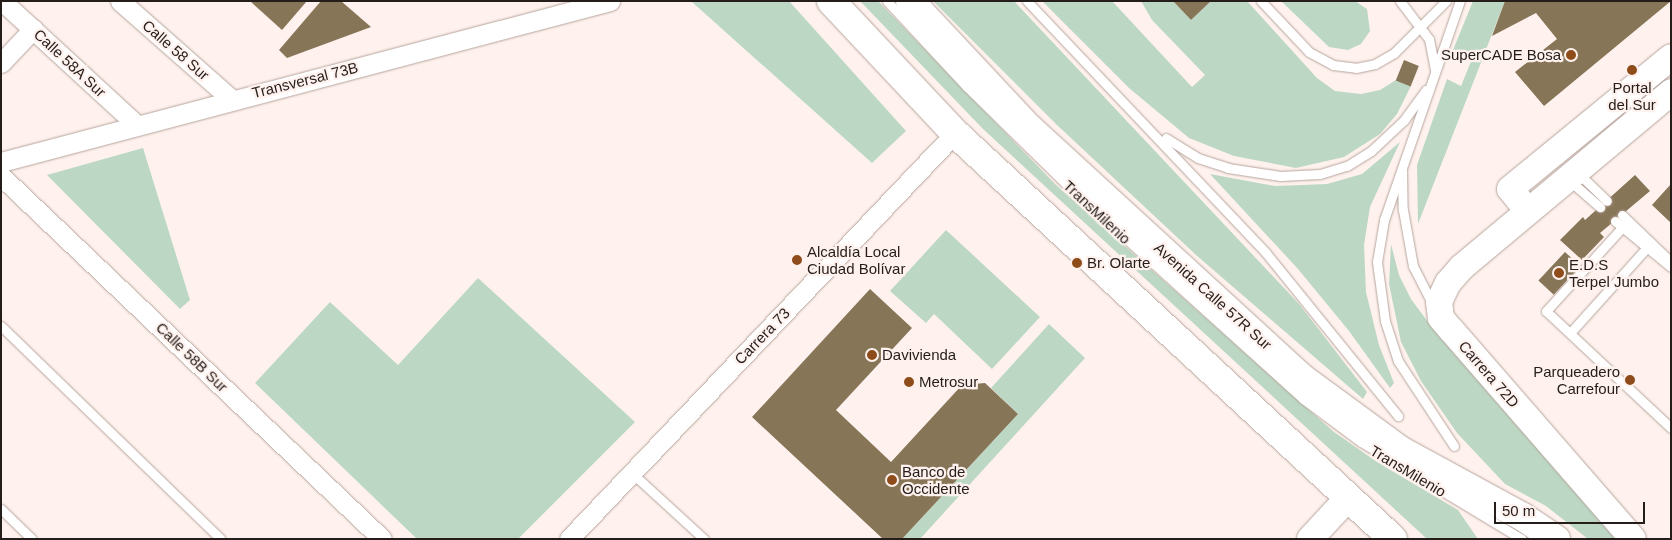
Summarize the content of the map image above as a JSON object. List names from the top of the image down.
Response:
{
  "streets": {
    "highway": ["Avenida Calle 57R Sur"],
    "street": [
      "Calle 58 Sur",
      "Calle 58A Sur",
      "Transversal 73B",
      "Carrera 73",
      "Calle 58B Sur",
      "Carrera 72D"
    ],
    "lane": ["TransMilenio"]
  },
  "crossings": [
    ["Calle 58 Sur", "Transversal 73B"],
    ["Calle 58A Sur", "Transversal 73B"]
  ],
  "places": [
    "SuperCADE Bosa",
    "Portal del Sur",
    "Alcaldía Local Ciudad Bolívar",
    "Br. Olarte",
    "E.D.S Terpel Jumbo",
    "Davivienda",
    "Parqueadero Carrefour",
    "Metrosur",
    "Banco de Occidente"
  ],
  "scale_bar": "50 m"
}
